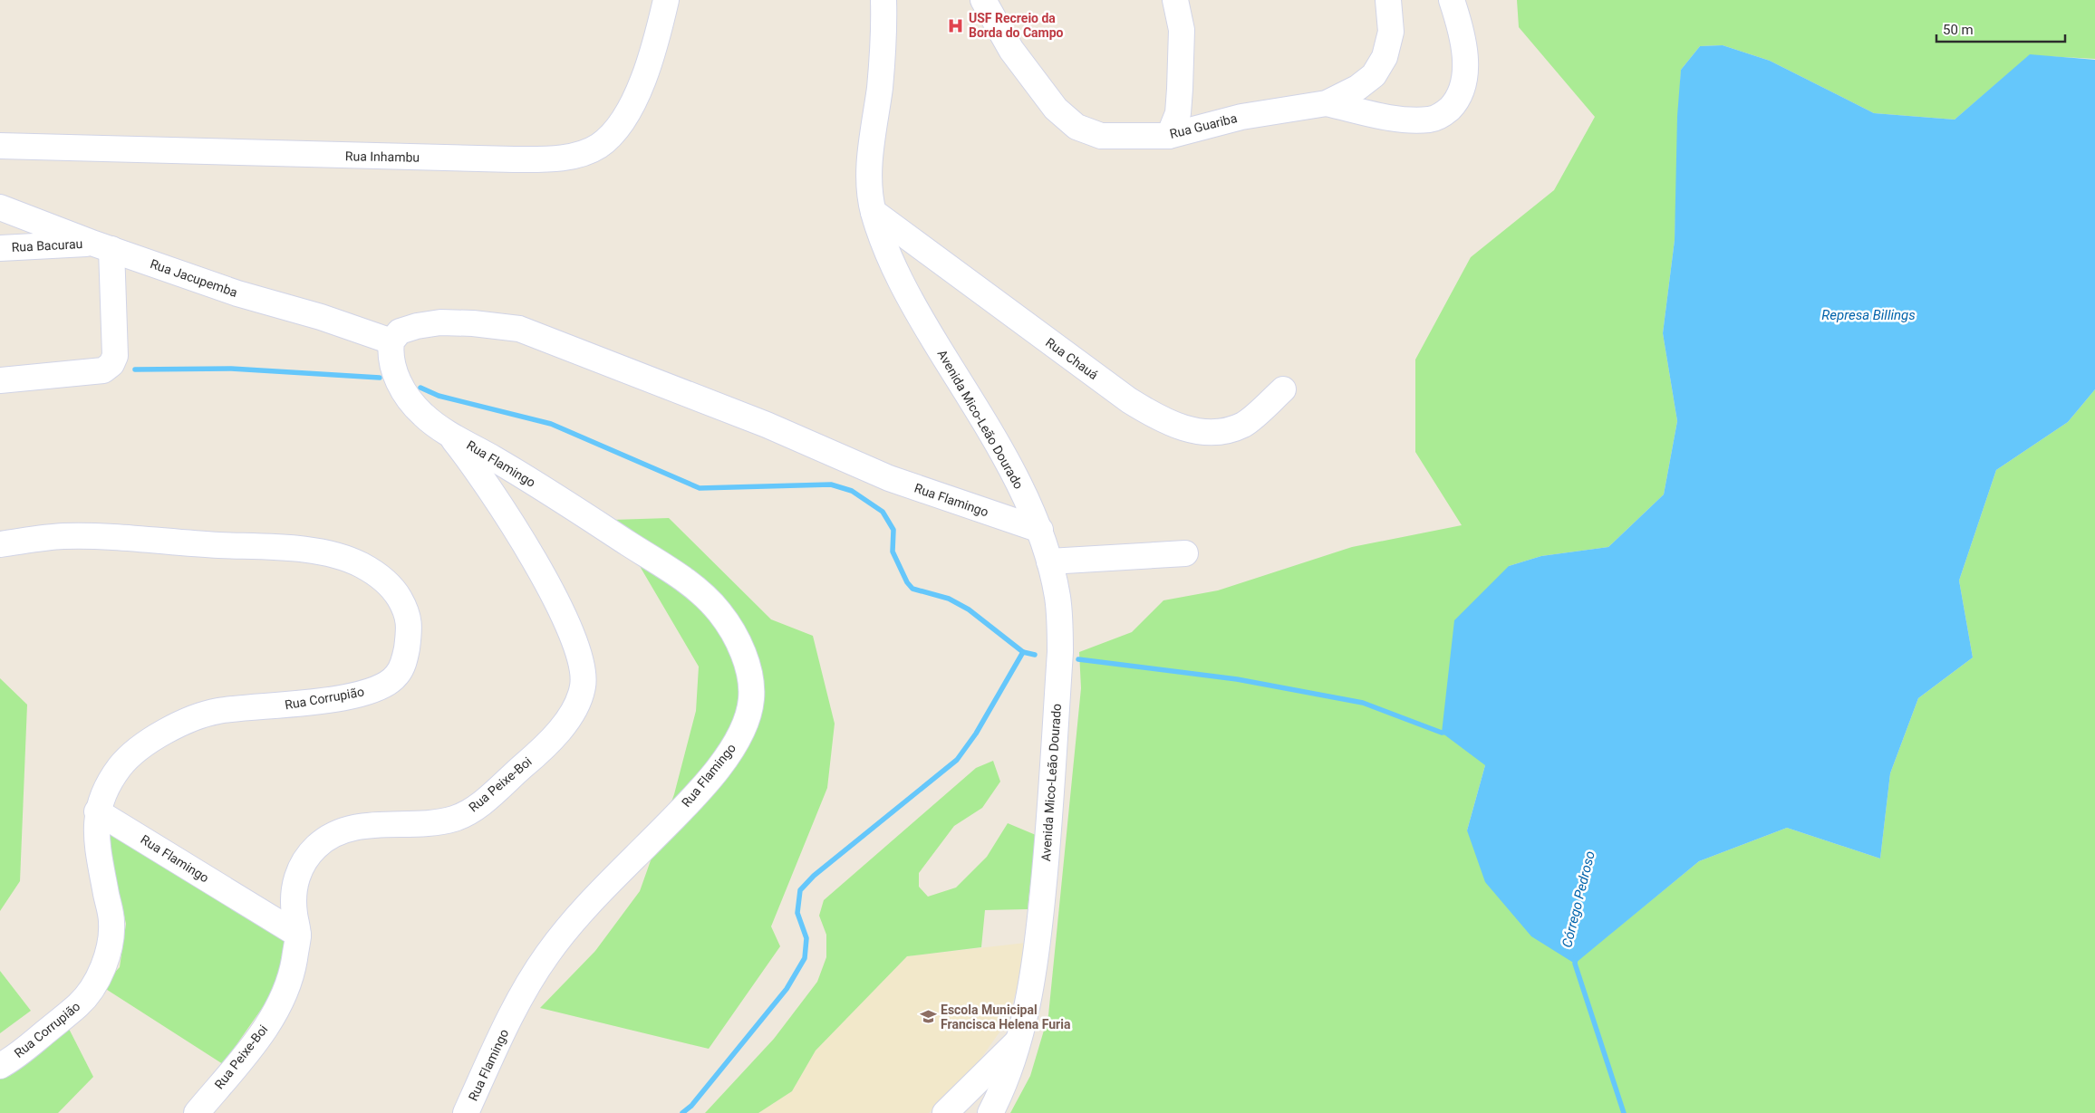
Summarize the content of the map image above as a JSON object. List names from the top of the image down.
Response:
{
  "streets": {
    "street": [
      "Rua Guariba",
      "Rua Inhambu",
      "Rua Bacurau",
      "Rua Jacupemba",
      "Rua Chauá",
      "Avenida Mico-Leão Dourado",
      "Rua Flamingo",
      "Rua Corrupião",
      "Rua Peixe-Boi"
    ]
  },
  "crossings": [
    ["Rua Bacurau", "Rua Jacupemba"],
    ["Rua Jacupemba", "Rua Flamingo"],
    ["Rua Chauá", "Avenida Mico-Leão Dourado"],
    ["Avenida Mico-Leão Dourado", "Rua Flamingo"],
    ["Rua Flamingo", "Rua Corrupião"],
    ["Rua Flamingo", "Rua Peixe-Boi"]
  ],
  "water": ["Represa Billings", "Córrego Pedroso"],
  "places": {
    "hospital": ["USF Recreio da Borda do Campo"],
    "school or university": ["Escola Municipal Francisca Helena Furia"]
  },
  "scale_bar": "50 m"
}
